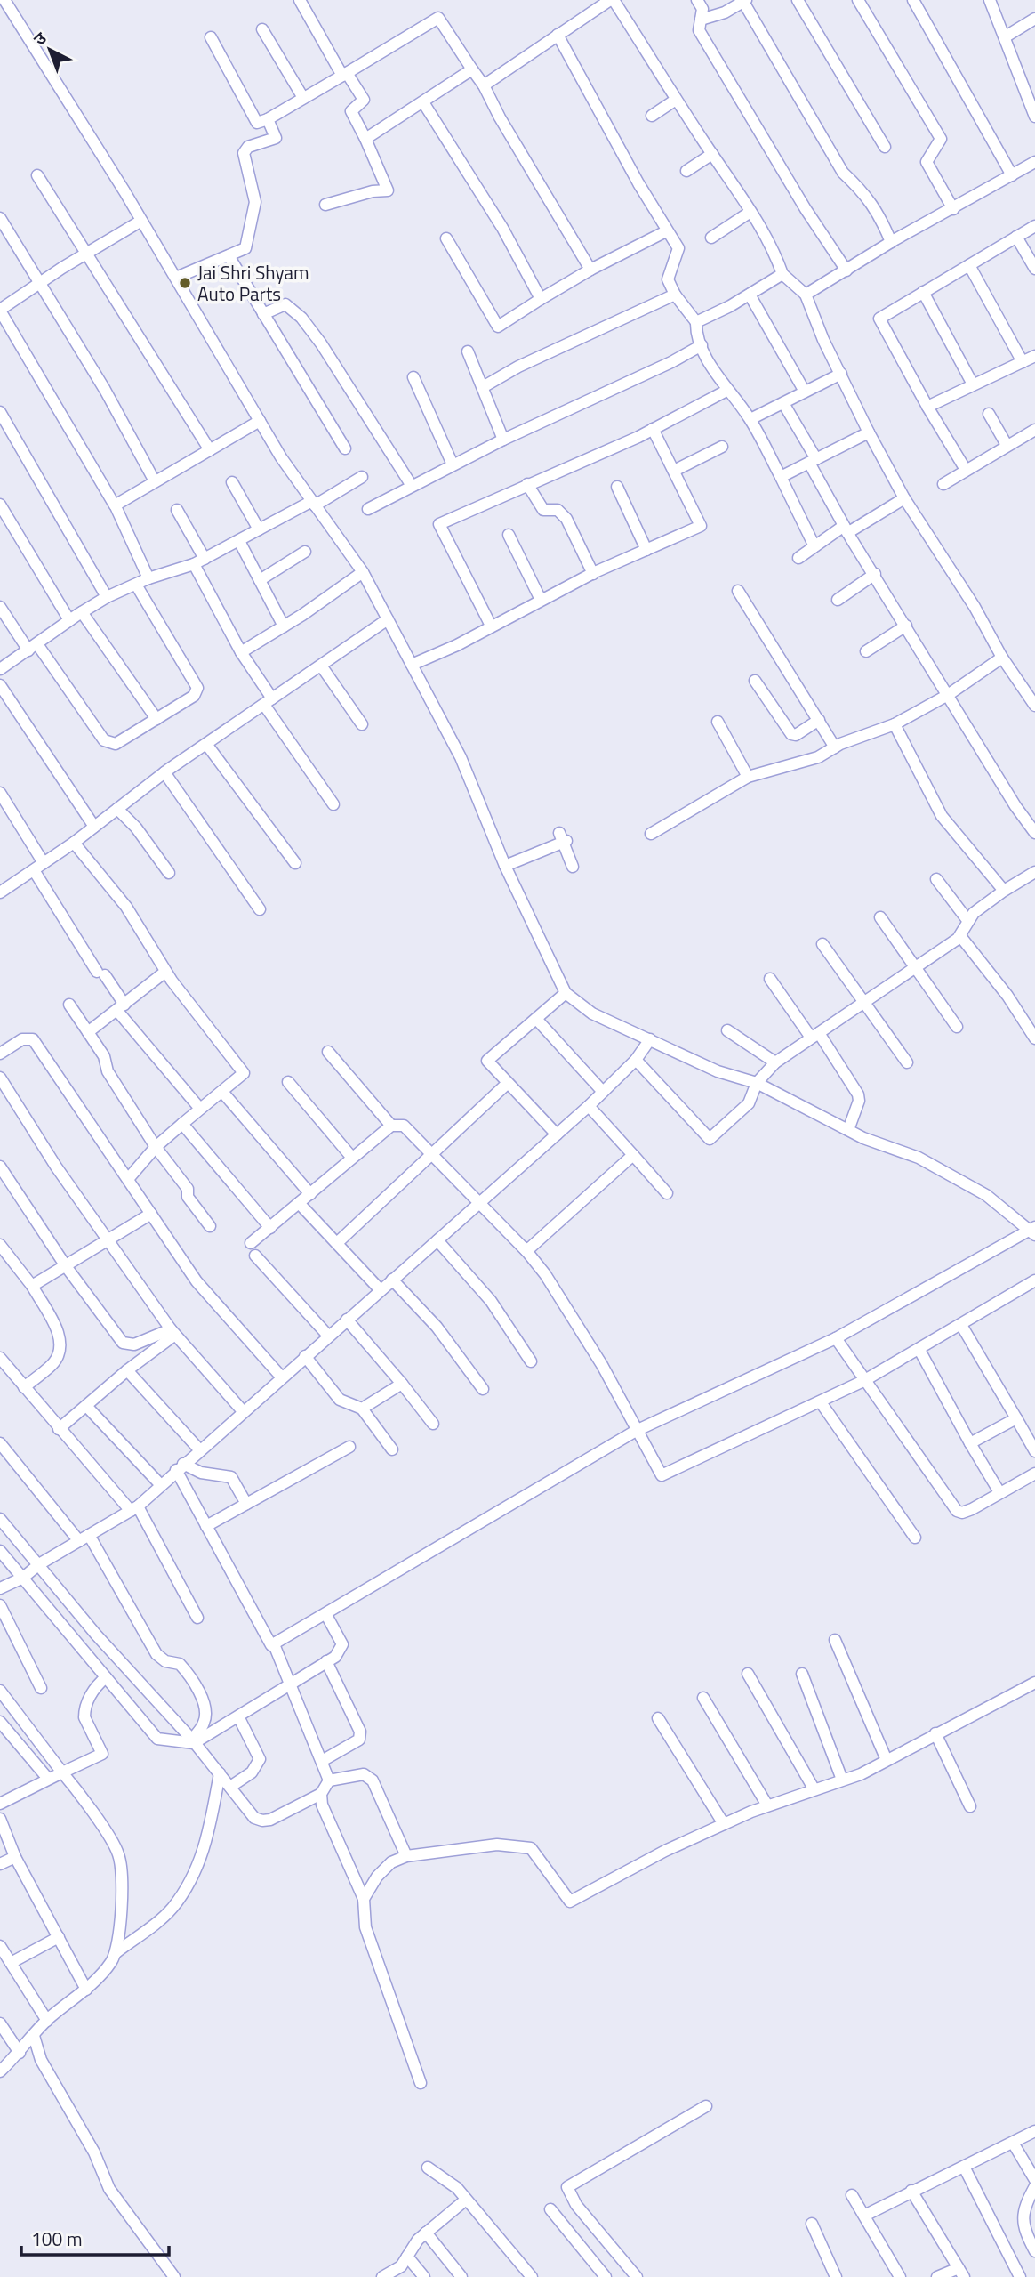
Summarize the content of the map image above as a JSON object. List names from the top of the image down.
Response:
{
  "places": ["Jai Shri Shyam Auto Parts"],
  "scale_bar": "100 m",
  "north": "top left"
}
